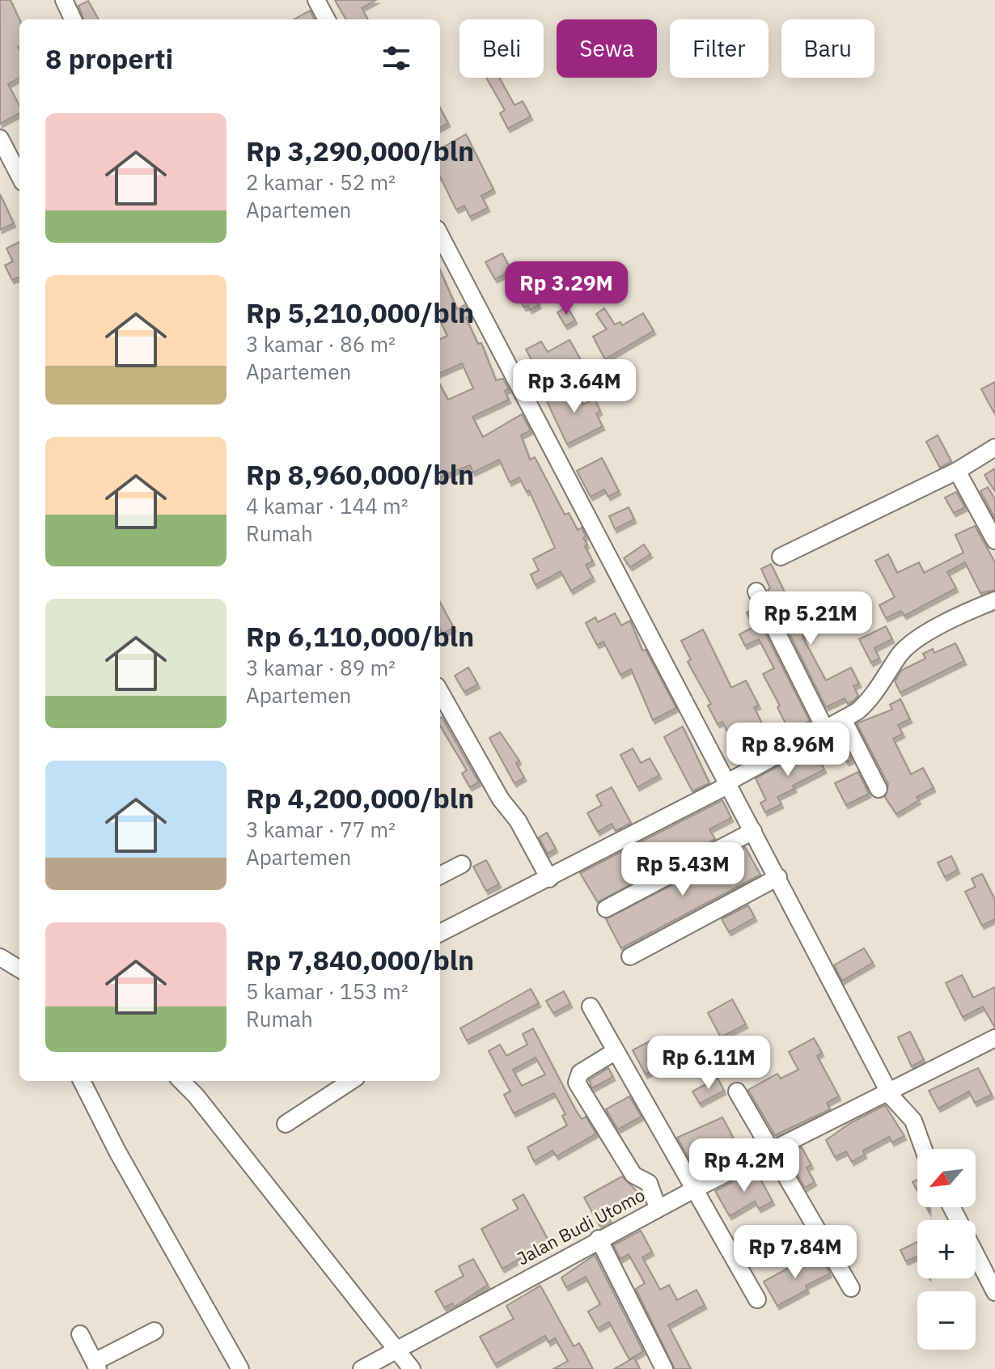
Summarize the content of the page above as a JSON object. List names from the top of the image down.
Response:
{
  "streets": {
    "street": ["Jalan Budi Utomo"]
  },
  "north": "bottom left",
  "page": {
    "chip": [
      "Beli",
      "Sewa",
      "Filter",
      "Baru"
    ],
    "heading": "8 properti",
    "list": [
      {
        "name": "Rp 3,290,000/bln",
        "note": "2 kamar · 52 m² · Apartemen"
      },
      {
        "name": "Rp 5,210,000/bln",
        "note": "3 kamar · 86 m² · Apartemen"
      },
      {
        "name": "Rp 8,960,000/bln",
        "note": "4 kamar · 144 m² · Rumah"
      },
      {
        "name": "Rp 6,110,000/bln",
        "note": "3 kamar · 89 m² · Apartemen"
      },
      {
        "name": "Rp 4,200,000/bln",
        "note": "3 kamar · 77 m² · Apartemen"
      },
      {
        "name": "Rp 7,840,000/bln",
        "note": "5 kamar · 153 m² · Rumah"
      }
    ],
    "price": [
      "Rp 3.29M",
      "Rp 3.64M",
      "Rp 5.21M",
      "Rp 8.96M",
      "Rp 5.43M",
      "Rp 6.11M",
      "Rp 4.2M",
      "Rp 7.84M"
    ],
    "map_buttons": ["+", "−"]
  }
}
